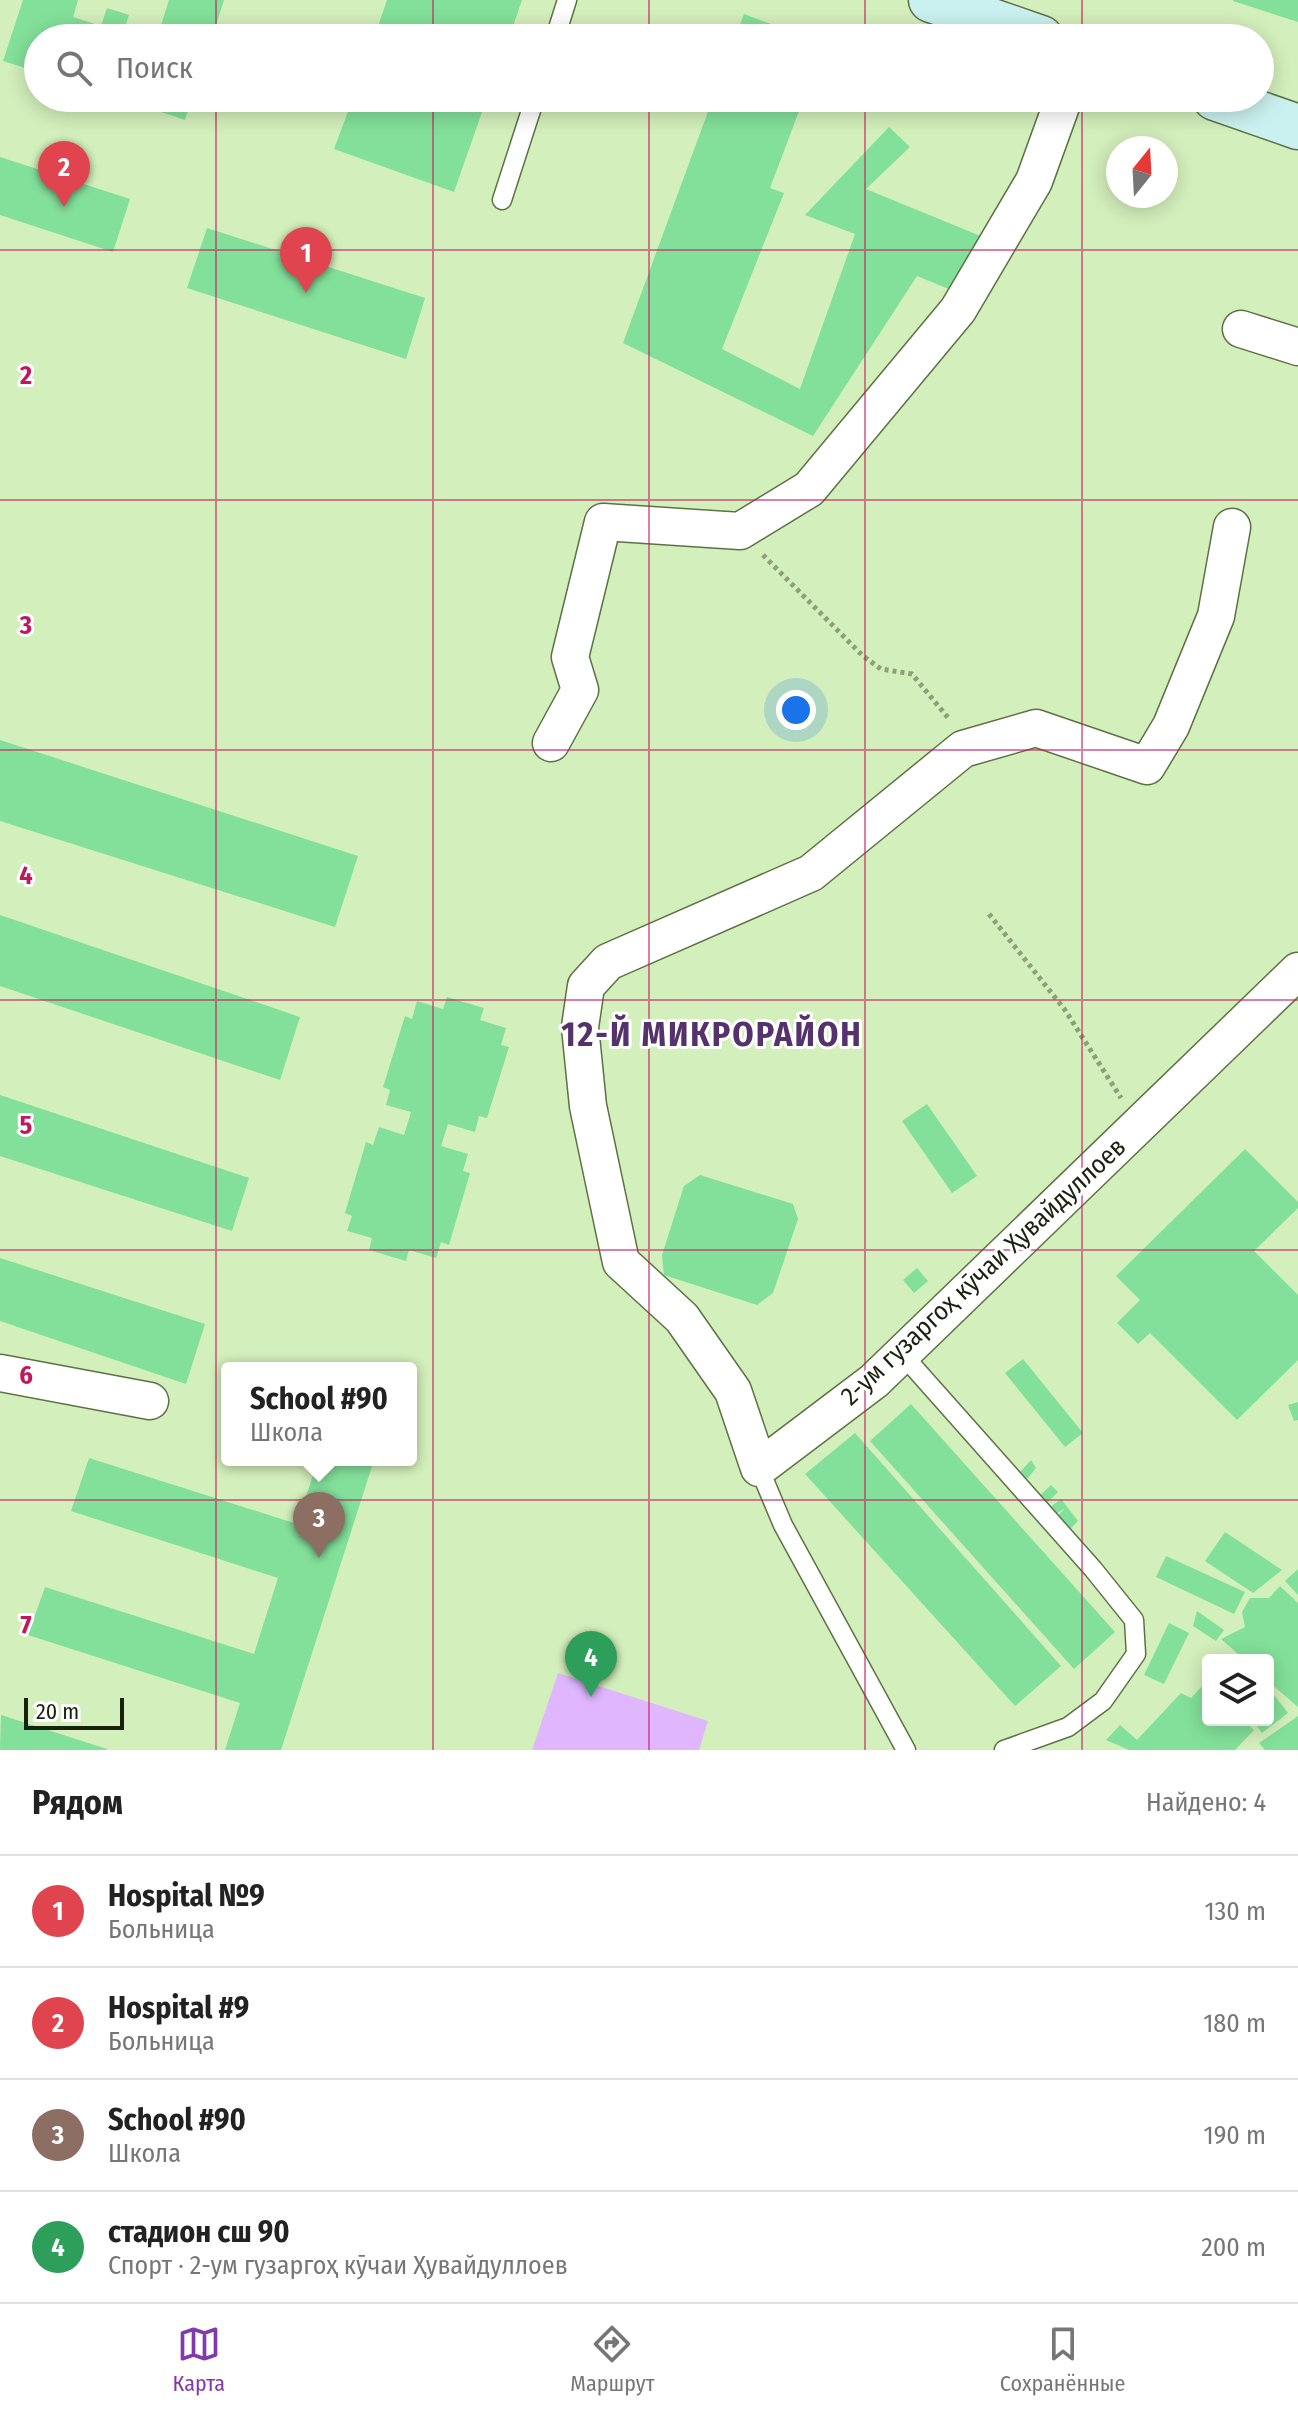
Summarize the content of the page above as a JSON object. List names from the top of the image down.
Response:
{
  "streets": {
    "street": ["2-ум гузаргоҳ кӯчаи Ҳувайдуллоев"]
  },
  "districts": ["12-Й МИКРОРАЙОН"],
  "scale_bar": "20 m",
  "north": "top",
  "page": {
    "search": "Поиск",
    "pins": [
      "2",
      "1",
      "3",
      "4"
    ],
    "popup": ["School #90", "Школа"],
    "scale": "20 m",
    "heading": ["Рядом", "Найдено: 4"],
    "list": [
      {
        "mark": "1",
        "name": "Hospital №9",
        "note": "Больница",
        "value": "130 m"
      },
      {
        "mark": "2",
        "name": "Hospital #9",
        "note": "Больница",
        "value": "180 m"
      },
      {
        "mark": "3",
        "name": "School #90",
        "note": "Школа",
        "value": "190 m"
      },
      {
        "mark": "4",
        "name": "стадион сш 90",
        "note": "Спорт · 2-ум гузаргоҳ кӯчаи Ҳувайдуллоев",
        "value": "200 m"
      }
    ],
    "nav": ["Карта", "Маршрут", "Сохранённые"]
  },
  "grid": {
    "rows": [
      "2",
      "3",
      "4",
      "5",
      "6",
      "7"
    ]
  }
}
